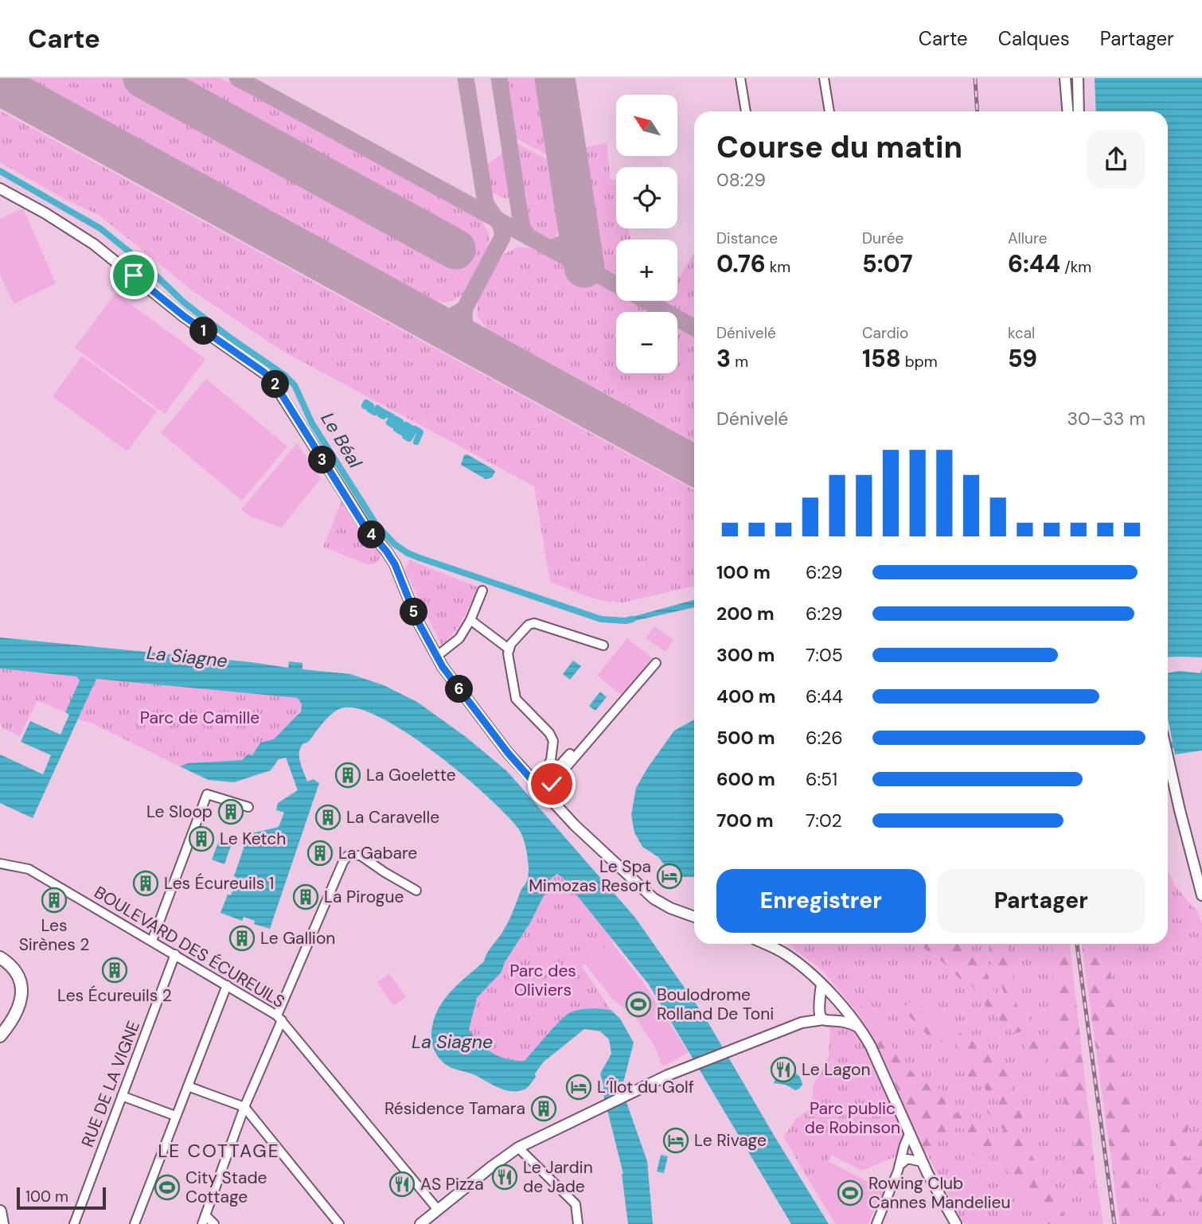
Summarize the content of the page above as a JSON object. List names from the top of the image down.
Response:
{
  "streets": {
    "street": ["BOULEVARD DES ÉCUREUILS", "RUE DE LA VIGNE"]
  },
  "crossings": [
    ["BOULEVARD DES ÉCUREUILS", "RUE DE LA VIGNE"]
  ],
  "districts": ["LE COTTAGE"],
  "water": ["Le Béal", "La Siagne"],
  "parks": ["Parc de Camille", "Parc des Oliviers", "Parc public de Robinson"],
  "places": {
    "building": [
      "La Goelette",
      "Le Sloop",
      "La Caravelle",
      "Le Ketch",
      "La Gabare",
      "Les Écureuils 1",
      "La Pirogue",
      "Les Sirènes 2",
      "Le Gallion",
      "Les Écureuils 2",
      "Résidence Tamara"
    ],
    "hotel": ["Le Spa Mimozas Resort", "L’Îlot du Golf", "Le Rivage"],
    "sports": ["Boulodrome Rolland De Toni", "City Stade Cottage", "Rowing Club Cannes Mandelieu"],
    "restaurant": ["Le Lagon", "Le Jardin de Jade", "AS Pizza"]
  },
  "scale_bar": "100 m",
  "north": "top left",
  "page": {
    "header": "Carte",
    "nav": ["Carte", "Calques", "Partager"],
    "map_buttons": ["+", "−"],
    "heading": ["Course du matin", "08:29"],
    "stats": [
      ["Distance", "0.76 km"],
      ["Durée", "5:07"],
      ["Allure", "6:44 /km"],
      ["Dénivelé", "3 m"],
      ["Cardio", "158 bpm"],
      ["kcal", "59"]
    ],
    "pins": [
      "1",
      "2",
      "3",
      "4",
      "5",
      "6"
    ],
    "chart": ["Dénivelé", "30–33 m"],
    "list": [
      {
        "name": "100 m",
        "note": "6:29"
      },
      {
        "name": "200 m",
        "note": "6:29"
      },
      {
        "name": "300 m",
        "note": "7:05"
      },
      {
        "name": "400 m",
        "note": "6:44"
      },
      {
        "name": "500 m",
        "note": "6:26"
      },
      {
        "name": "600 m",
        "note": "6:51"
      },
      {
        "name": "700 m",
        "note": "7:02"
      }
    ],
    "buttons": ["Enregistrer", "Partager"],
    "scale": "100 m"
  }
}
